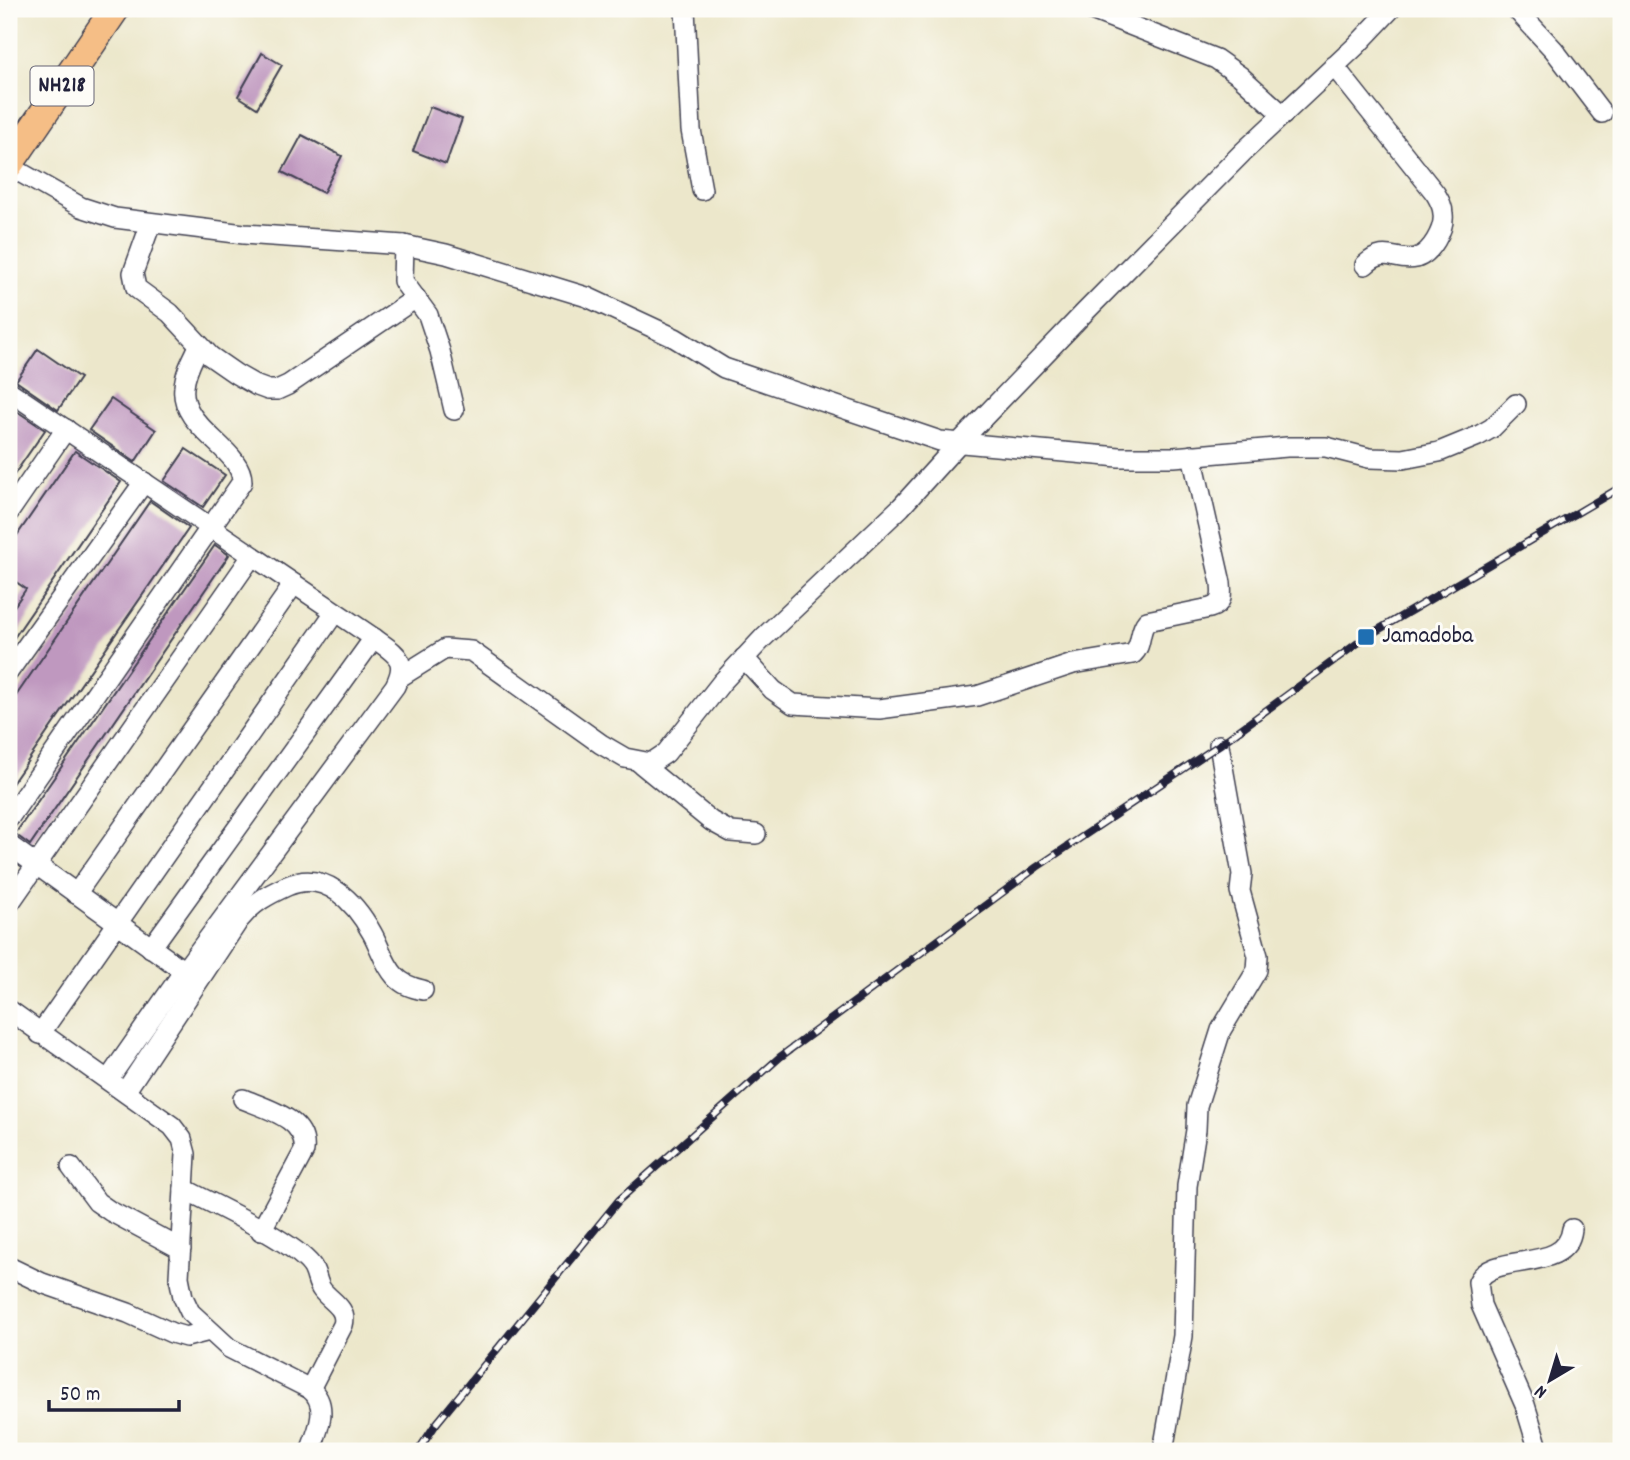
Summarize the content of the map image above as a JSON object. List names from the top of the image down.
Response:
{
  "streets": {
    "highway": ["NH218"]
  },
  "places": {
    "transit": ["Jamadoba"]
  },
  "scale_bar": "50 m",
  "north": "bottom left"
}
